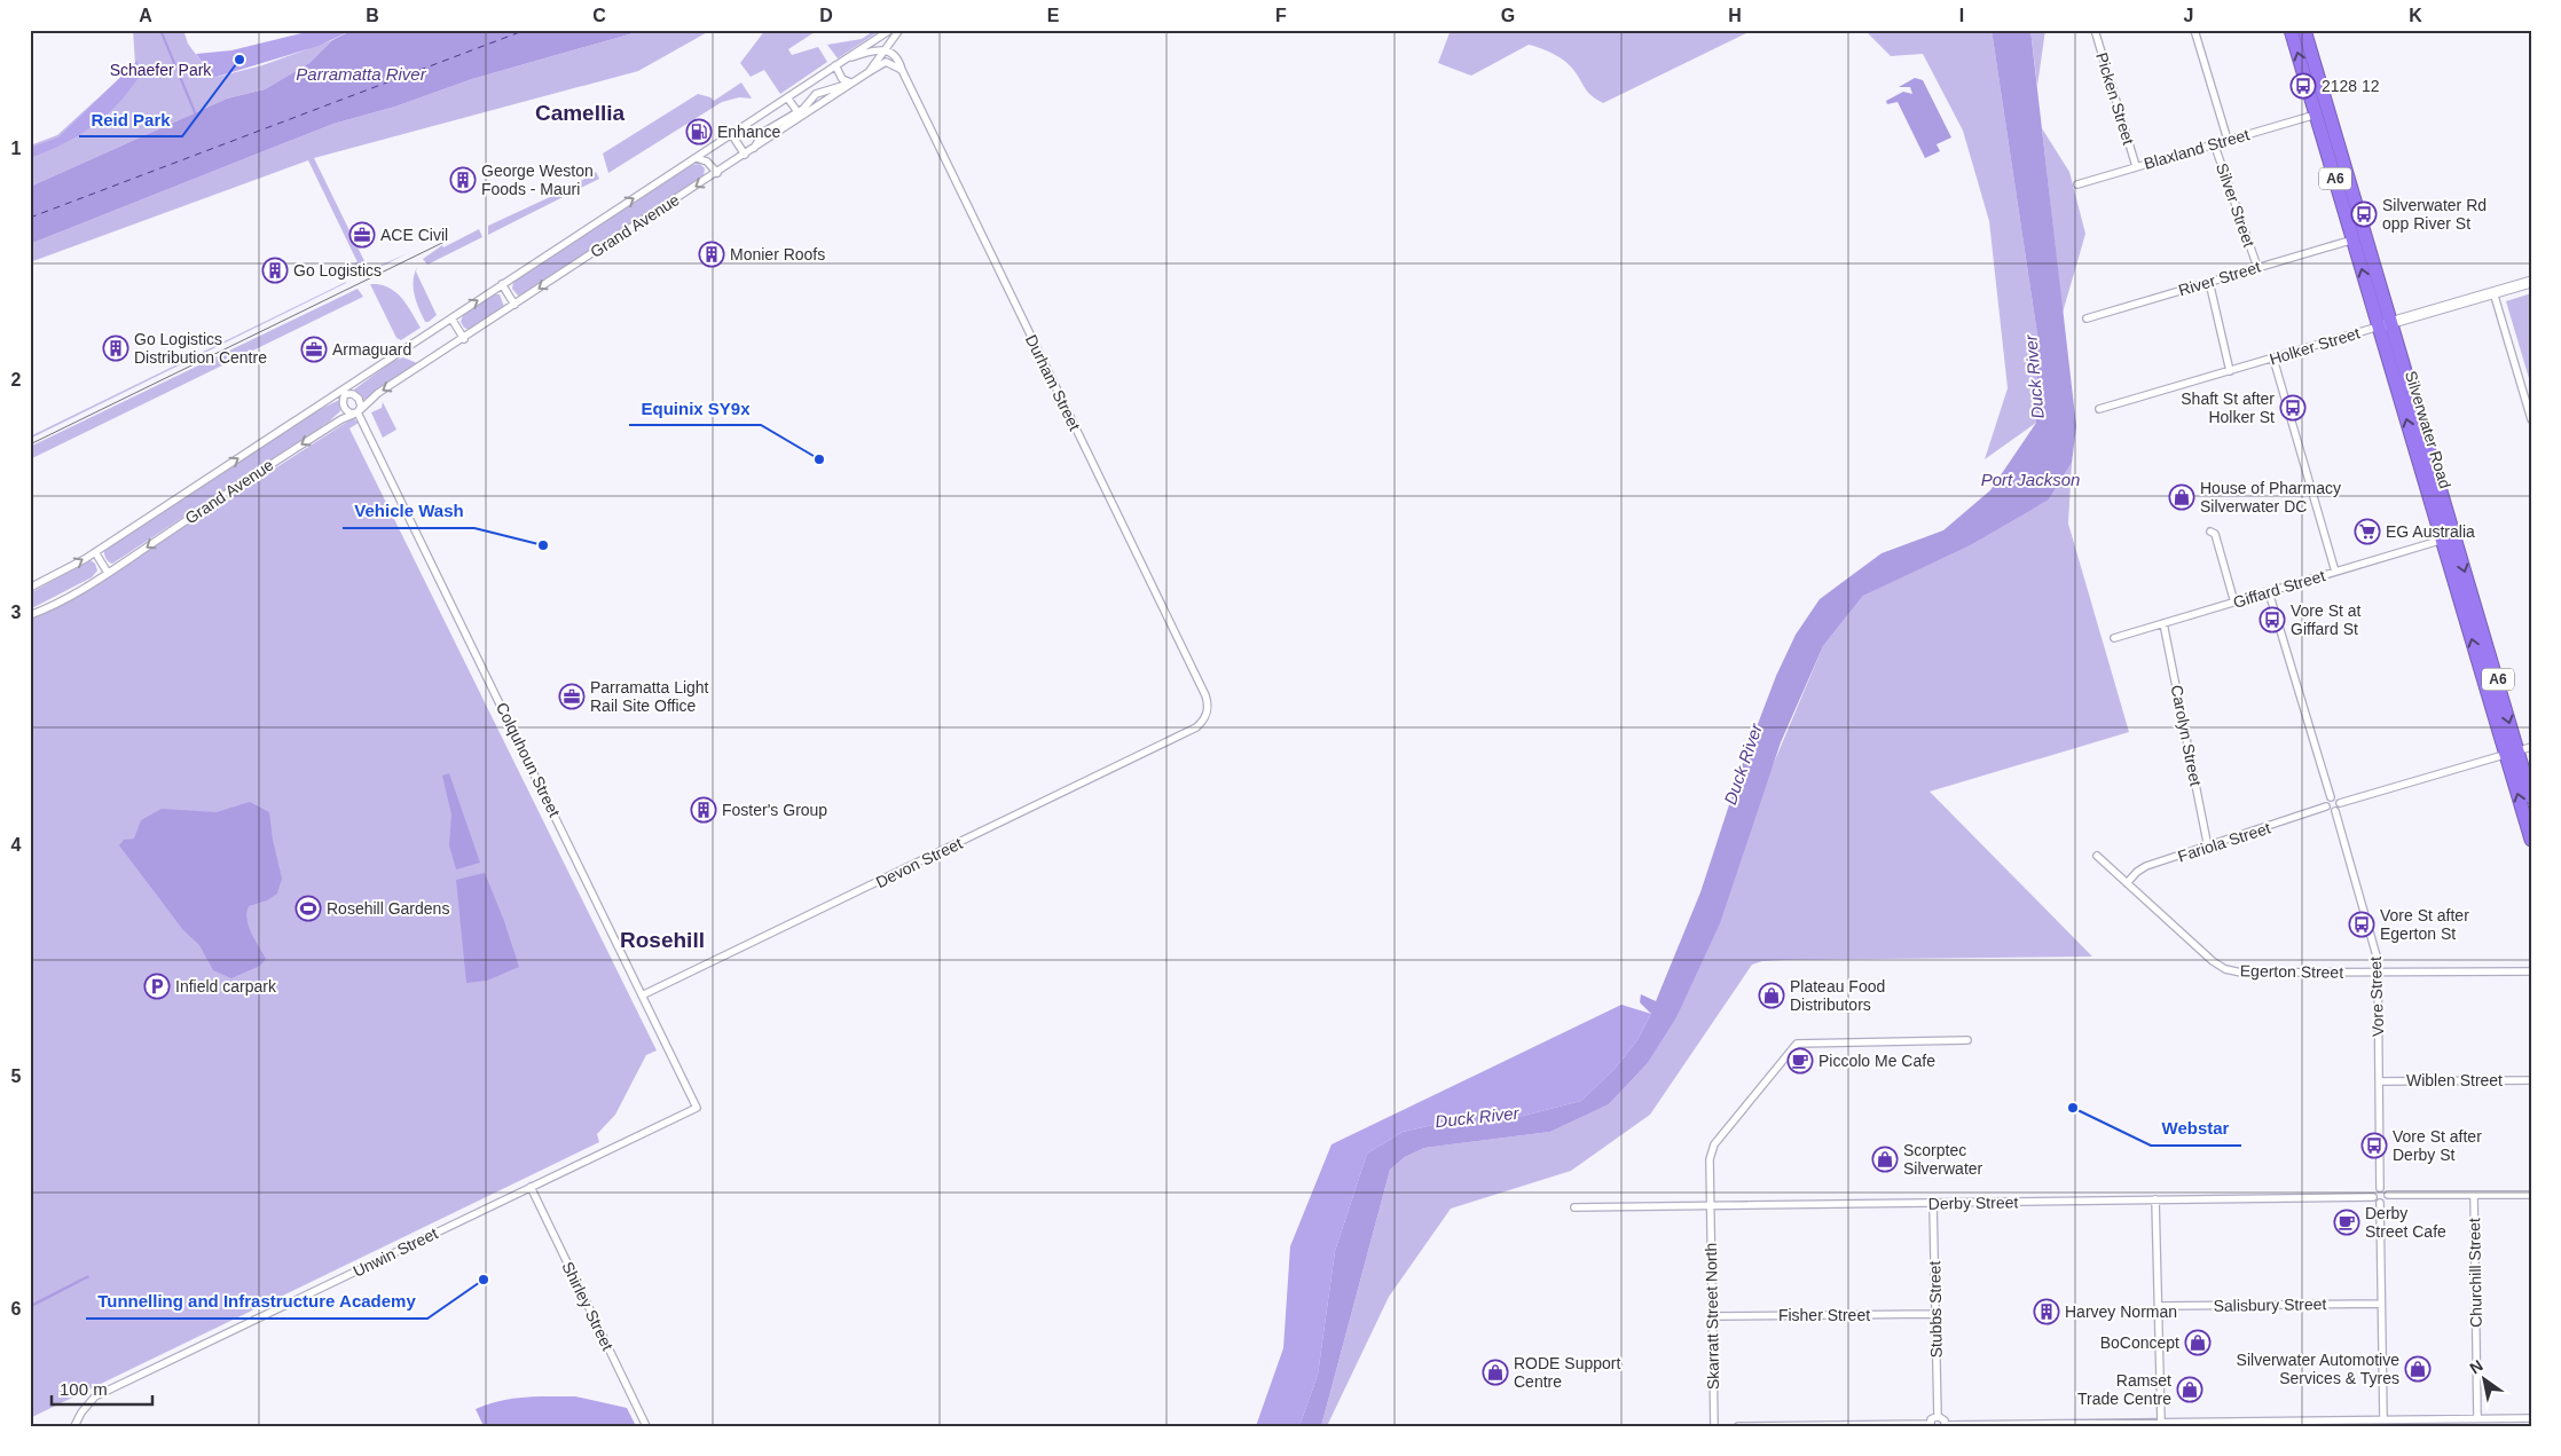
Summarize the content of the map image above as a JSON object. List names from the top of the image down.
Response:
{
  "streets": {
    "highway": ["A6", "Silverwater Road"],
    "main road": ["Holker Street"],
    "street": [
      "Picken Street",
      "Blaxland Street",
      "Silver Street",
      "Grand Avenue",
      "River Street",
      "Durham Street",
      "Giffard Street",
      "Carolyn Street",
      "Colquhoun Street",
      "Fariola Street",
      "Devon Street",
      "Egerton Street",
      "Vore Street",
      "Wiblen Street",
      "Derby Street",
      "Unwin Street",
      "Churchill Street",
      "Salisbury Street",
      "Shirley Street",
      "Stubbs Street",
      "Fisher Street",
      "Skarratt Street North"
    ]
  },
  "crossings": [
    ["Picken Street", "Blaxland Street"],
    ["Blaxland Street", "Silver Street"],
    ["Blaxland Street", "Silverwater Road"],
    ["Silver Street", "River Street"],
    ["Grand Avenue", "Durham Street"],
    ["Grand Avenue", "Colquhoun Street"],
    ["River Street", "Silverwater Road"],
    ["Holker Street", "Silverwater Road"],
    ["Durham Street", "Devon Street"],
    ["Silverwater Road", "Giffard Street"],
    ["Giffard Street", "Carolyn Street"],
    ["Carolyn Street", "Fariola Street"],
    ["Colquhoun Street", "Devon Street"],
    ["Colquhoun Street", "Unwin Street"],
    ["Fariola Street", "Egerton Street"],
    ["Fariola Street", "Vore Street"],
    ["Egerton Street", "Vore Street"],
    ["Vore Street", "Wiblen Street"],
    ["Vore Street", "Derby Street"],
    ["Derby Street", "Stubbs Street"],
    ["Derby Street", "Skarratt Street North"],
    ["Unwin Street", "Shirley Street"],
    ["Stubbs Street", "Fisher Street"],
    ["Fisher Street", "Skarratt Street North"]
  ],
  "districts": ["Camellia", "Rosehill"],
  "water": ["Parramatta River", "Duck River", "Port Jackson"],
  "parks": ["Schaefer Park"],
  "places": {
    "other": [
      "Reid Park",
      "Equinix SY9x",
      "Vehicle Wash",
      "Webstar",
      "Tunnelling and Infrastructure Academy"
    ],
    "bus stop": [
      "2128 12",
      "Silverwater Rd opp River St",
      "Shaft St after Holker St",
      "Vore St at Giffard St",
      "Vore St after Egerton St",
      "Vore St after Derby St"
    ],
    "fuel station": ["Enhance"],
    "building": [
      "George Weston Foods - Mauri",
      "Monier Roofs",
      "Go Logistics",
      "Go Logistics Distribution Centre",
      "Foster's Group",
      "Harvey Norman"
    ],
    "office": ["ACE Civil", "Armaguard", "Parramatta Light Rail Site Office"],
    "shop": [
      "House of Pharmacy Silverwater DC",
      "Plateau Food Distributors",
      "Scorptec Silverwater",
      "BoConcept",
      "Silverwater Automotive Services & Tyres",
      "RODE Support Centre",
      "Ramset Trade Centre"
    ],
    "supermarket": ["EG Australia"],
    "sports": ["Rosehill Gardens"],
    "parking": ["Infield carpark"],
    "cafe": ["Piccolo Me Cafe", "Derby Street Cafe"]
  },
  "scale_bar": "100 m",
  "north": "top left",
  "grid": {
    "columns": [
      "A",
      "B",
      "C",
      "D",
      "E",
      "F",
      "G",
      "H",
      "I",
      "J",
      "K"
    ],
    "rows": [
      "1",
      "2",
      "3",
      "4",
      "5",
      "6"
    ]
  }
}
